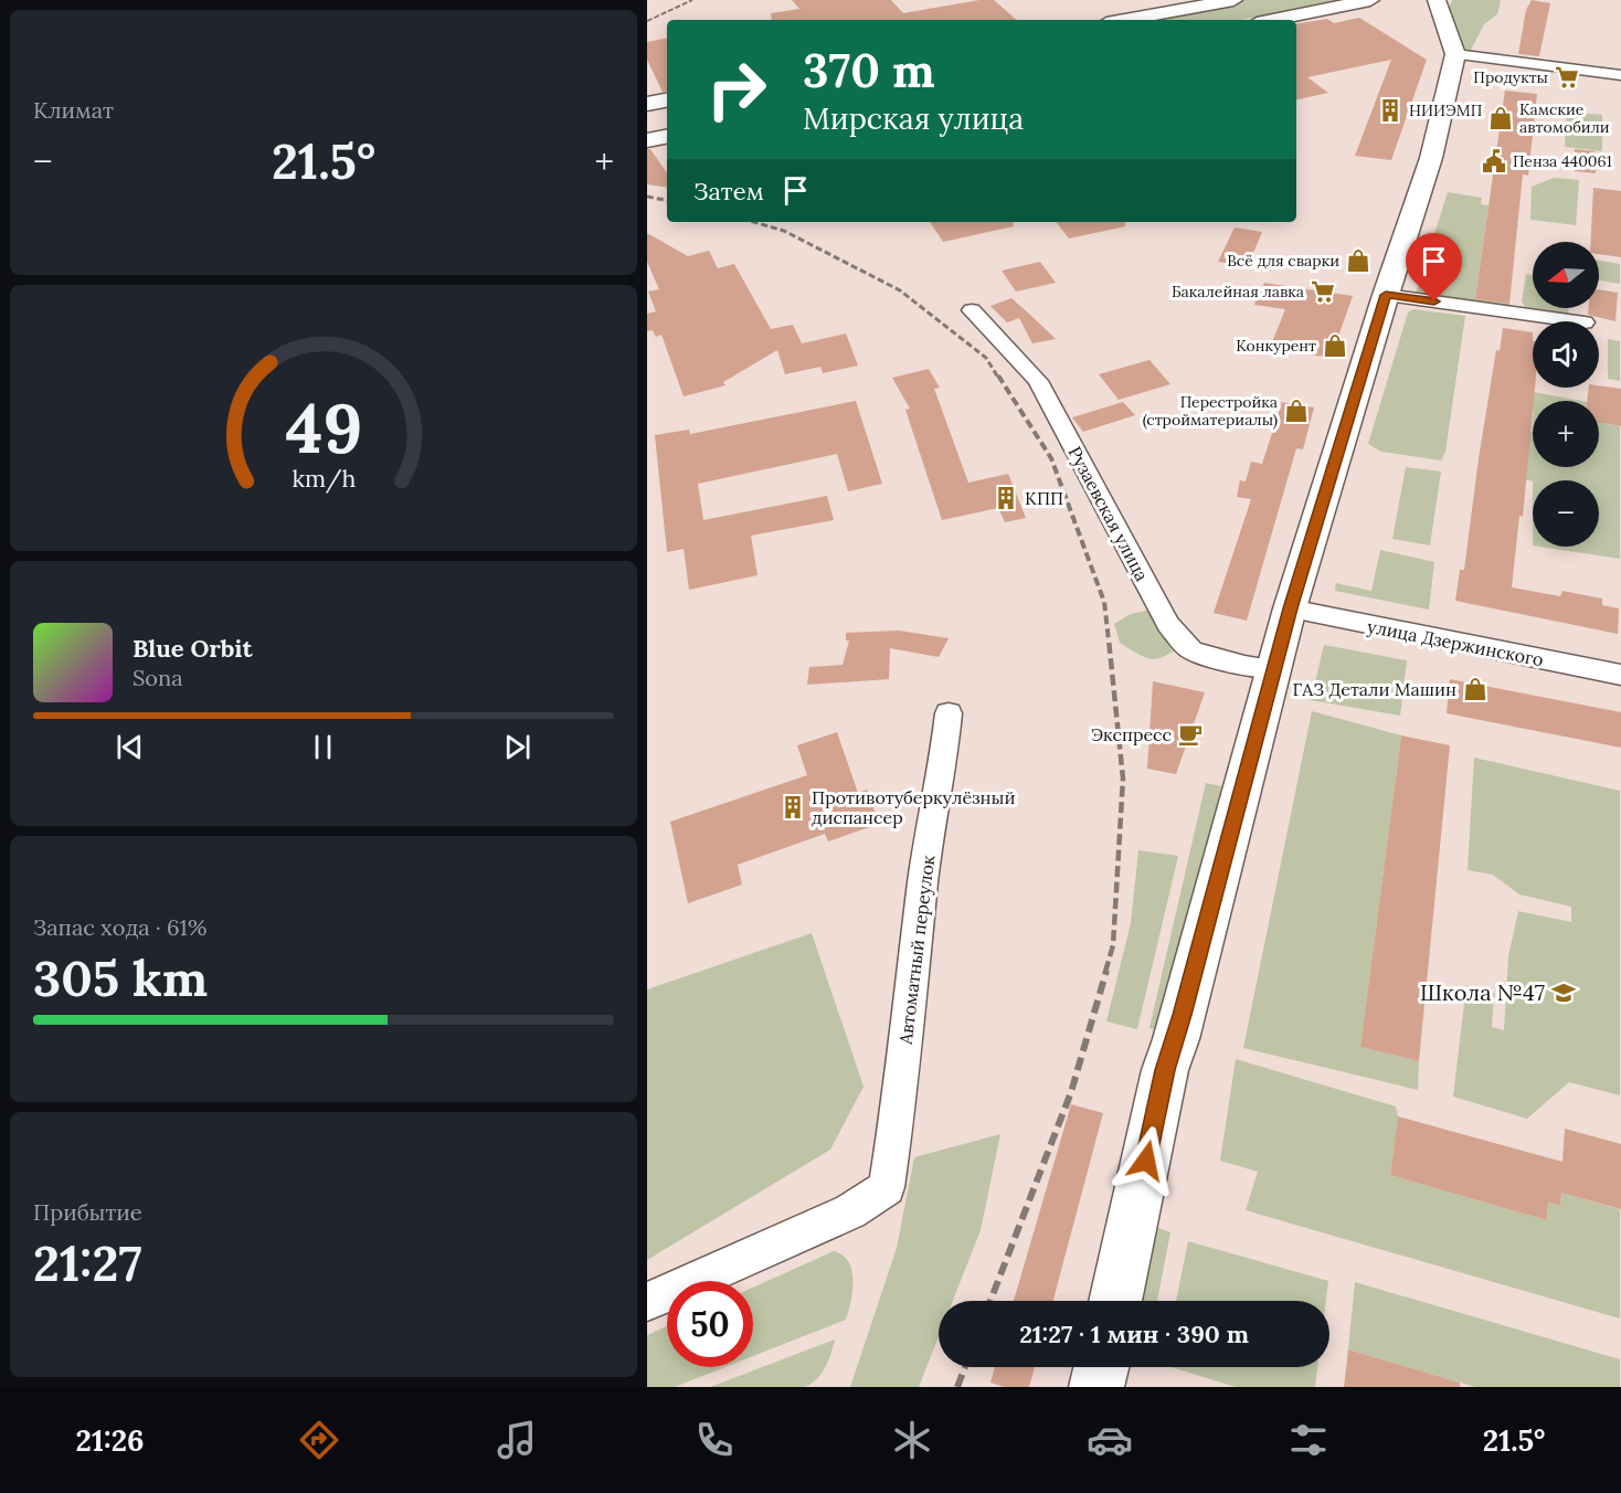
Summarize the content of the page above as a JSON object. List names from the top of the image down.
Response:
{
  "streets": {
    "street": ["Рузаевская улица", "улица Дзержинского", "Автоматный переулок"]
  },
  "places": {
    "supermarket": ["Продукты", "Бакалейная лавка"],
    "building": ["НИИЭМП", "КПП", "Противотуберкулёзный диспансер"],
    "shop": [
      "Камские автомобили",
      "Всё для сварки",
      "Конкурент",
      "Перестройка (стройматериалы)",
      "ГАЗ Детали Машин"
    ],
    "public building": ["Пенза 440061"],
    "cafe": ["Экспресс"],
    "school or university": ["Школа №47"]
  },
  "north": "left",
  "page": {
    "tile": [
      "Климат",
      ["Запас хода · 61%", "305 km"],
      ["Прибытие", "21:27"]
    ],
    "turn": ["370 m", "Мирская улица"],
    "heat": ["−", "21.5°", "+"],
    "then": "Затем",
    "map_buttons": ["+", "−"],
    "song": ["Blue Orbit", "Sona"],
    "limit": "50",
    "trip": "21:27 · 1 мин · 390 m",
    "tabs": ["21:26", "21.5°"],
    "gauge": ["49", "km/h"]
  }
}
